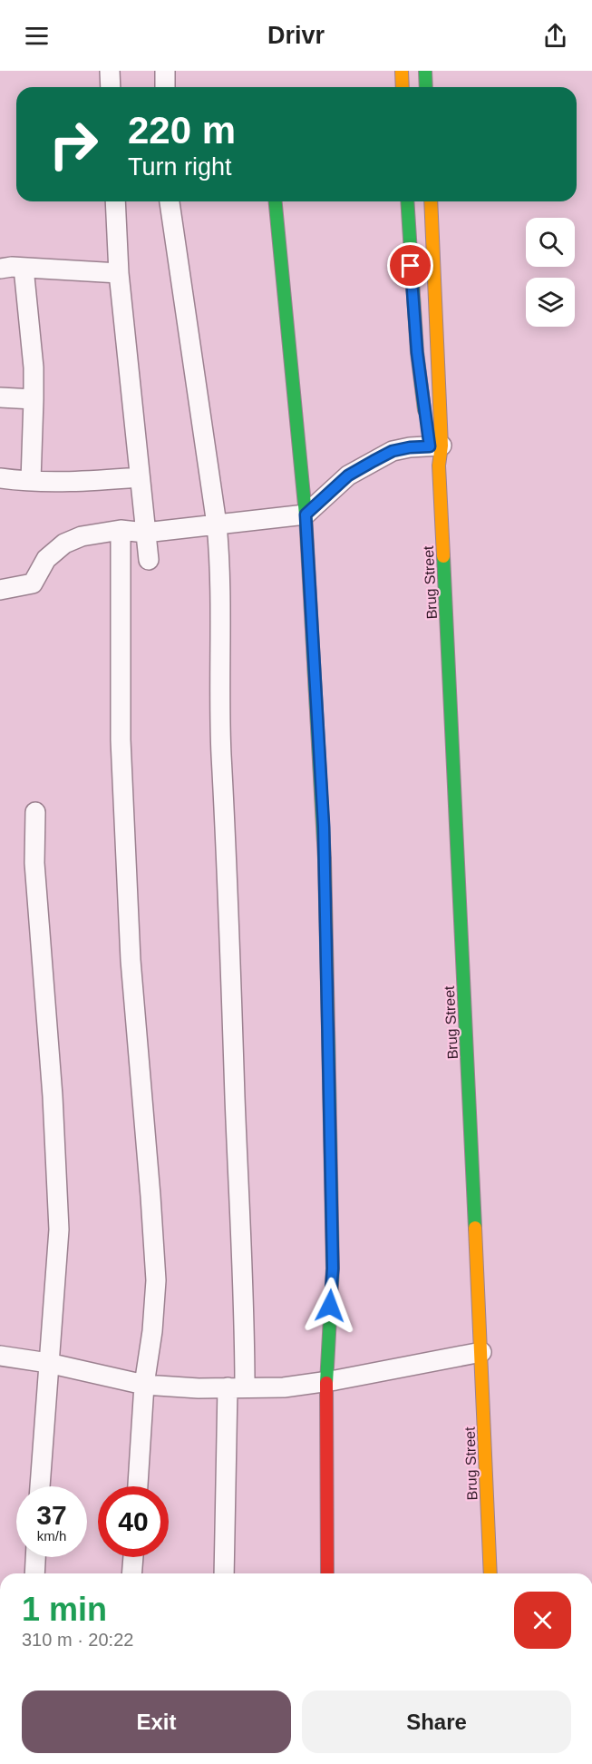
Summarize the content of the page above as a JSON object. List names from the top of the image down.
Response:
{
  "streets": {
    "main road": ["Brug Street"]
  },
  "page": {
    "header": "Drivr",
    "turn": ["220 m", "Turn right"],
    "speed": "37 km/h",
    "limit": "40",
    "heading": ["1 min", "310 m · 20:22"],
    "buttons": ["Exit", "Share"]
  }
}
